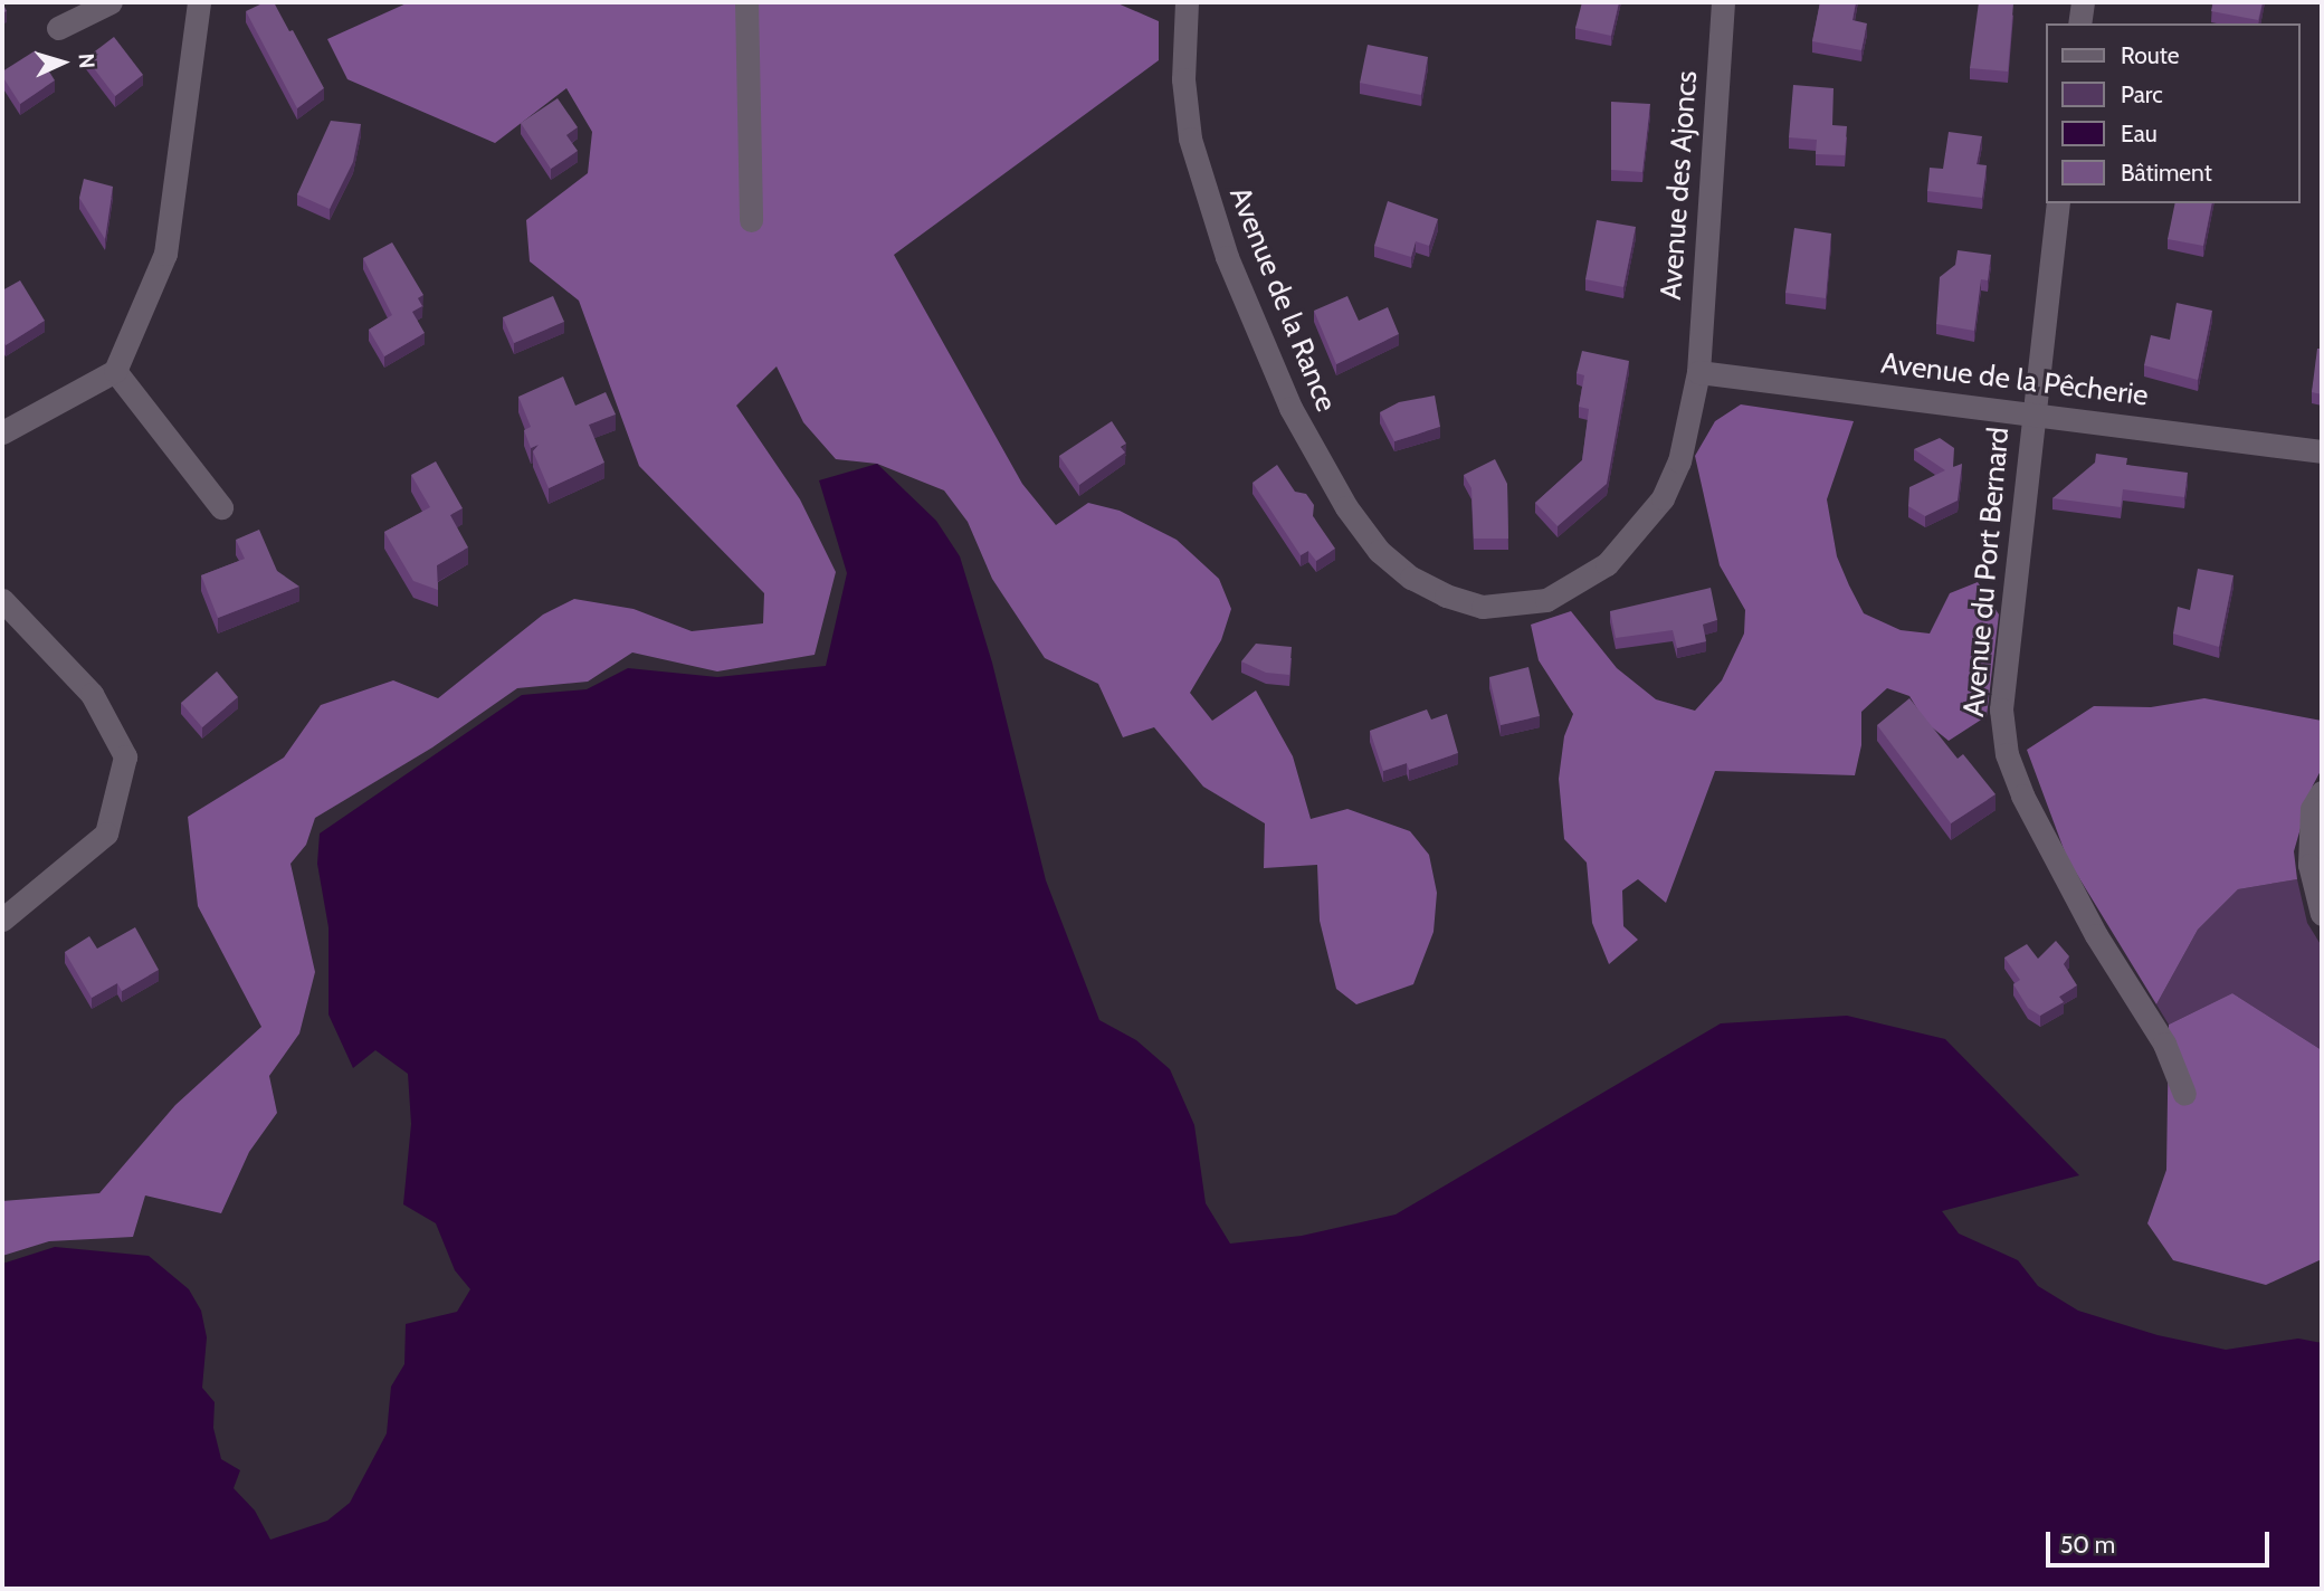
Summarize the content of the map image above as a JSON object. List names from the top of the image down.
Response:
{
  "streets": {
    "street": [
      "Avenue des Ajoncs",
      "Avenue de la Rance",
      "Avenue de la Pêcherie",
      "Avenue du Port Bernard"
    ]
  },
  "crossings": [
    ["Avenue des Ajoncs", "Avenue de la Rance"],
    ["Avenue des Ajoncs", "Avenue de la Pêcherie"],
    ["Avenue de la Rance", "Avenue de la Pêcherie"],
    ["Avenue de la Pêcherie", "Avenue du Port Bernard"]
  ],
  "legend": [
    "Route",
    "Parc",
    "Eau",
    "Bâtiment"
  ],
  "scale_bar": "50 m",
  "north": "right"
}
